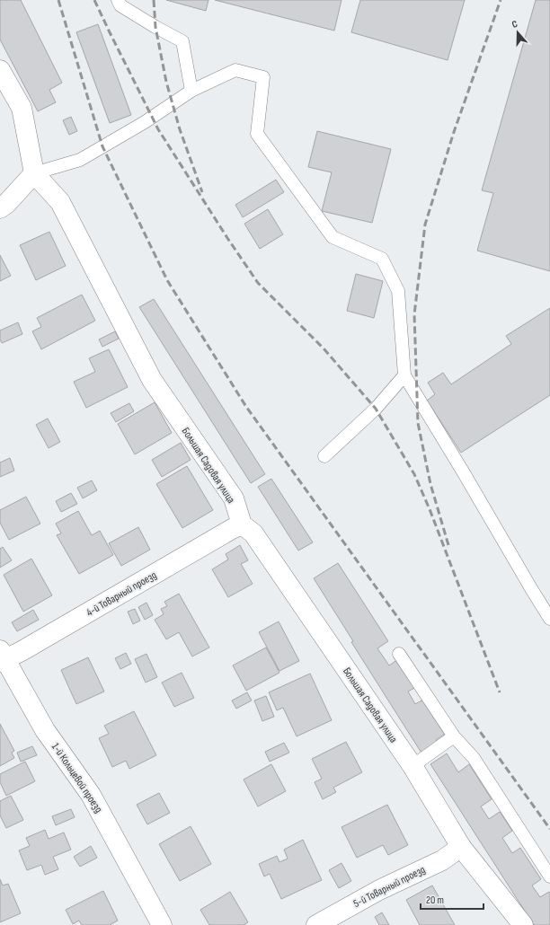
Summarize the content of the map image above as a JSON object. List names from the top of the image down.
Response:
{
  "streets": {
    "street": [
      "Большая Садовая улица",
      "4-й Товарный проезд",
      "1-й Кольцевой проезд",
      "5-й Товарный проезд"
    ]
  },
  "crossings": [
    ["Большая Садовая улица", "4-й Товарный проезд"],
    ["Большая Садовая улица", "5-й Товарный проезд"],
    ["4-й Товарный проезд", "1-й Кольцевой проезд"]
  ],
  "scale_bar": "20 m",
  "north": "top"
}
